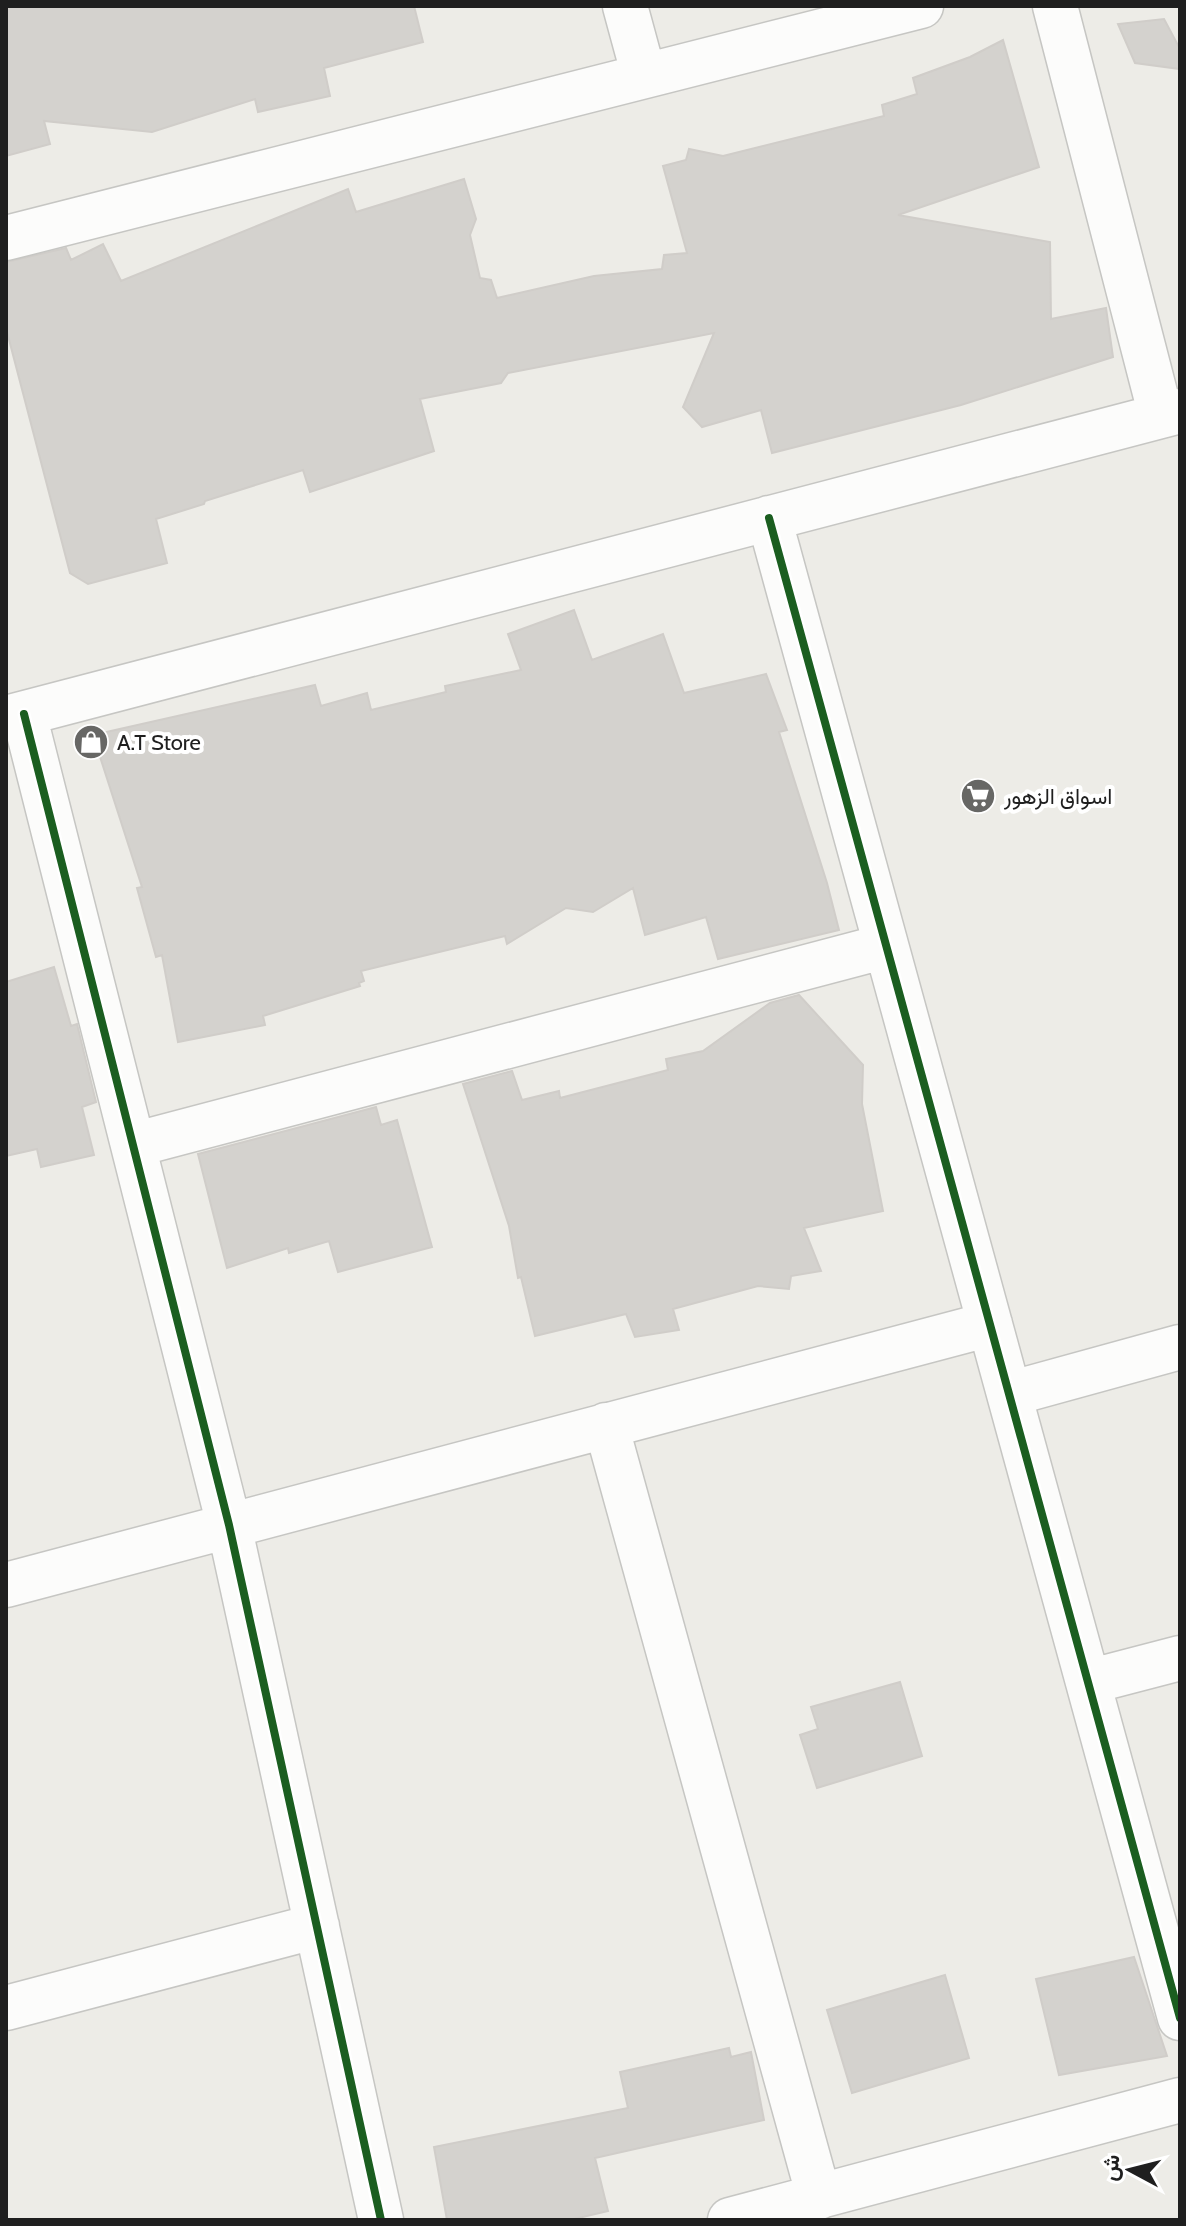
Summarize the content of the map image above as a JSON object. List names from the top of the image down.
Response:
{
  "places": {
    "shop": ["A.T Store"],
    "supermarket": ["اسواق الزهور"]
  },
  "north": "left"
}
